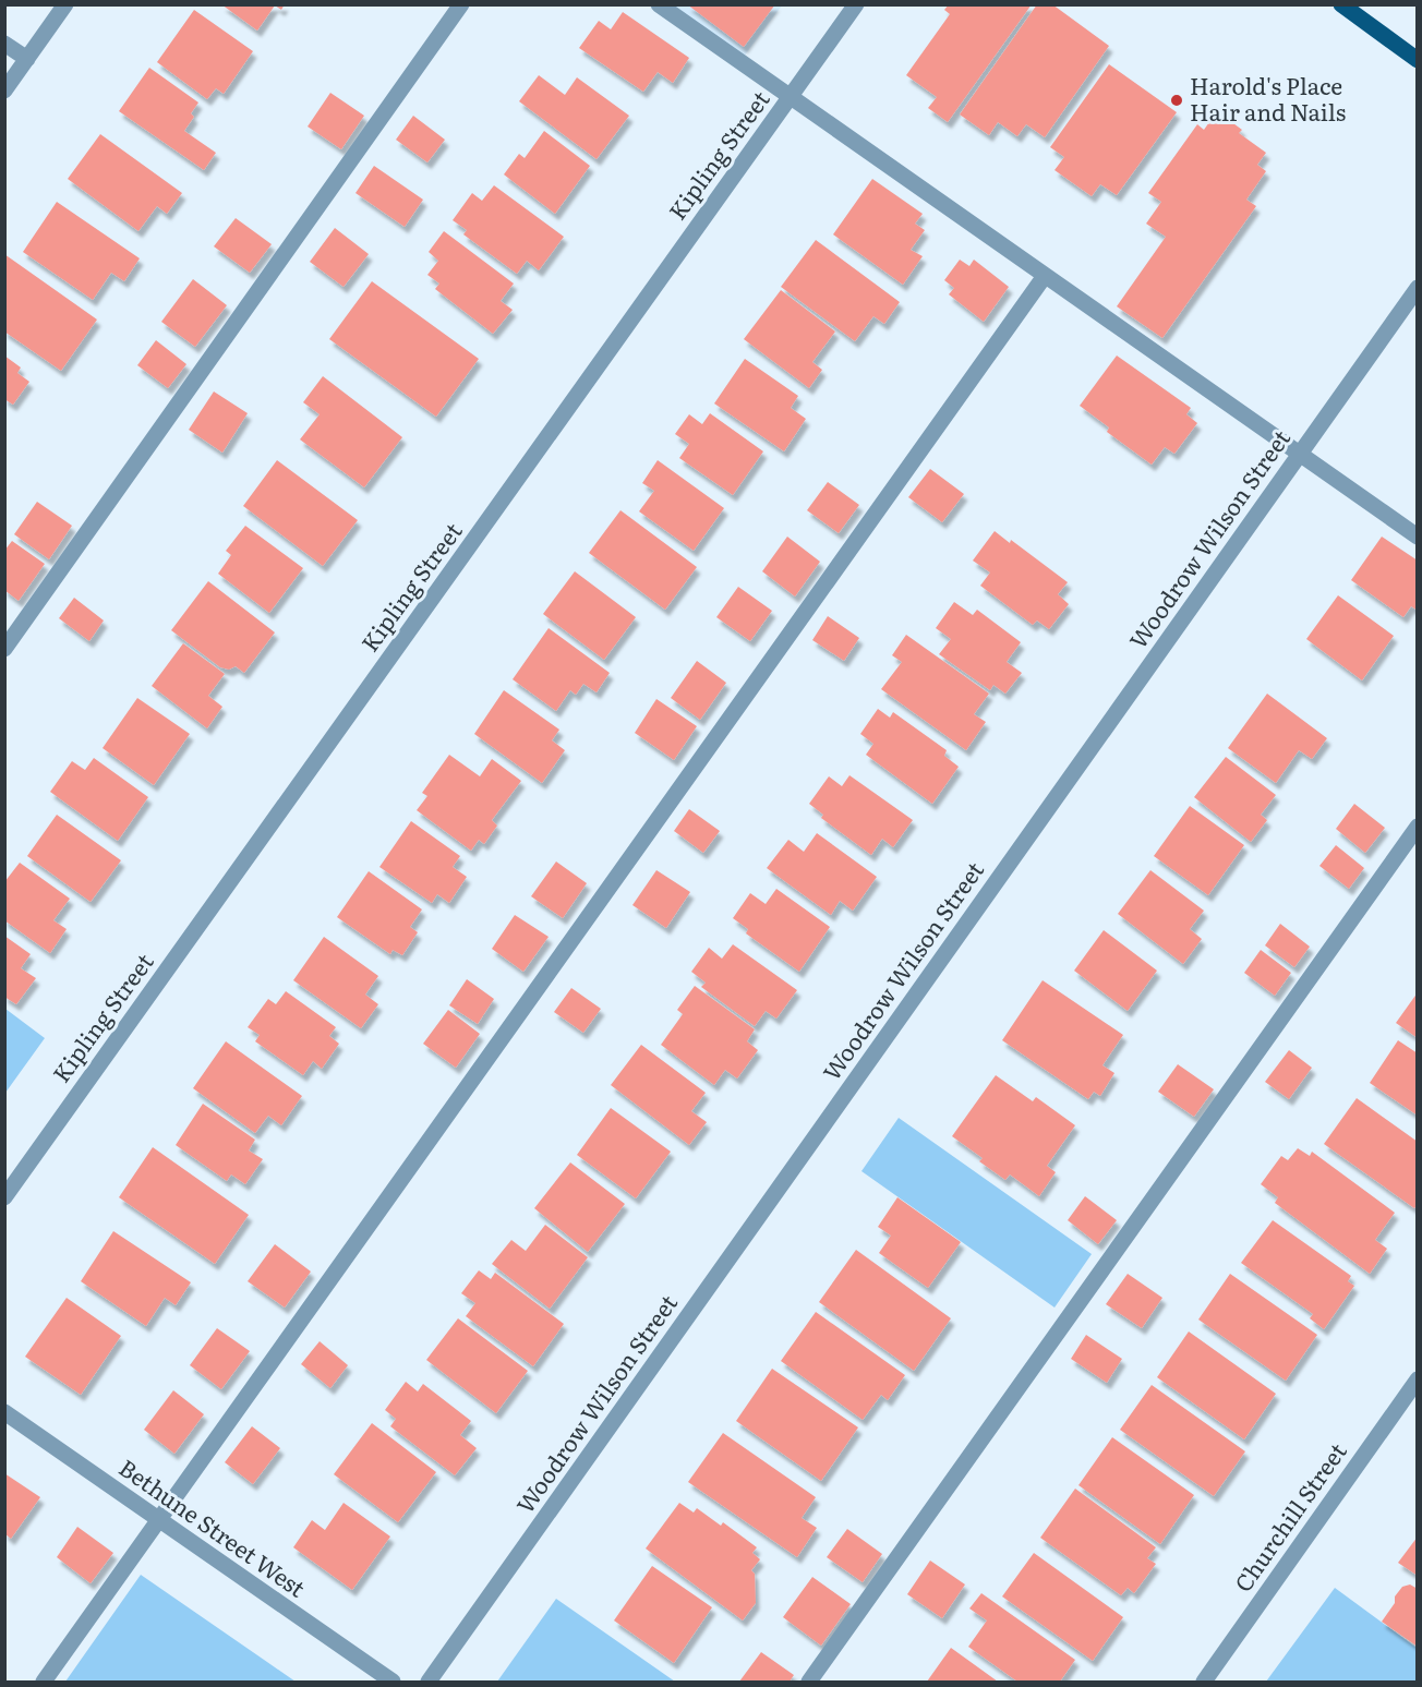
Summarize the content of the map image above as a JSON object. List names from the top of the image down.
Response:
{
  "streets": {
    "street": [
      "Kipling Street",
      "Woodrow Wilson Street",
      "Churchill Street",
      "Bethune Street West"
    ]
  },
  "places": ["Harold's Place Hair and Nails"]
}
